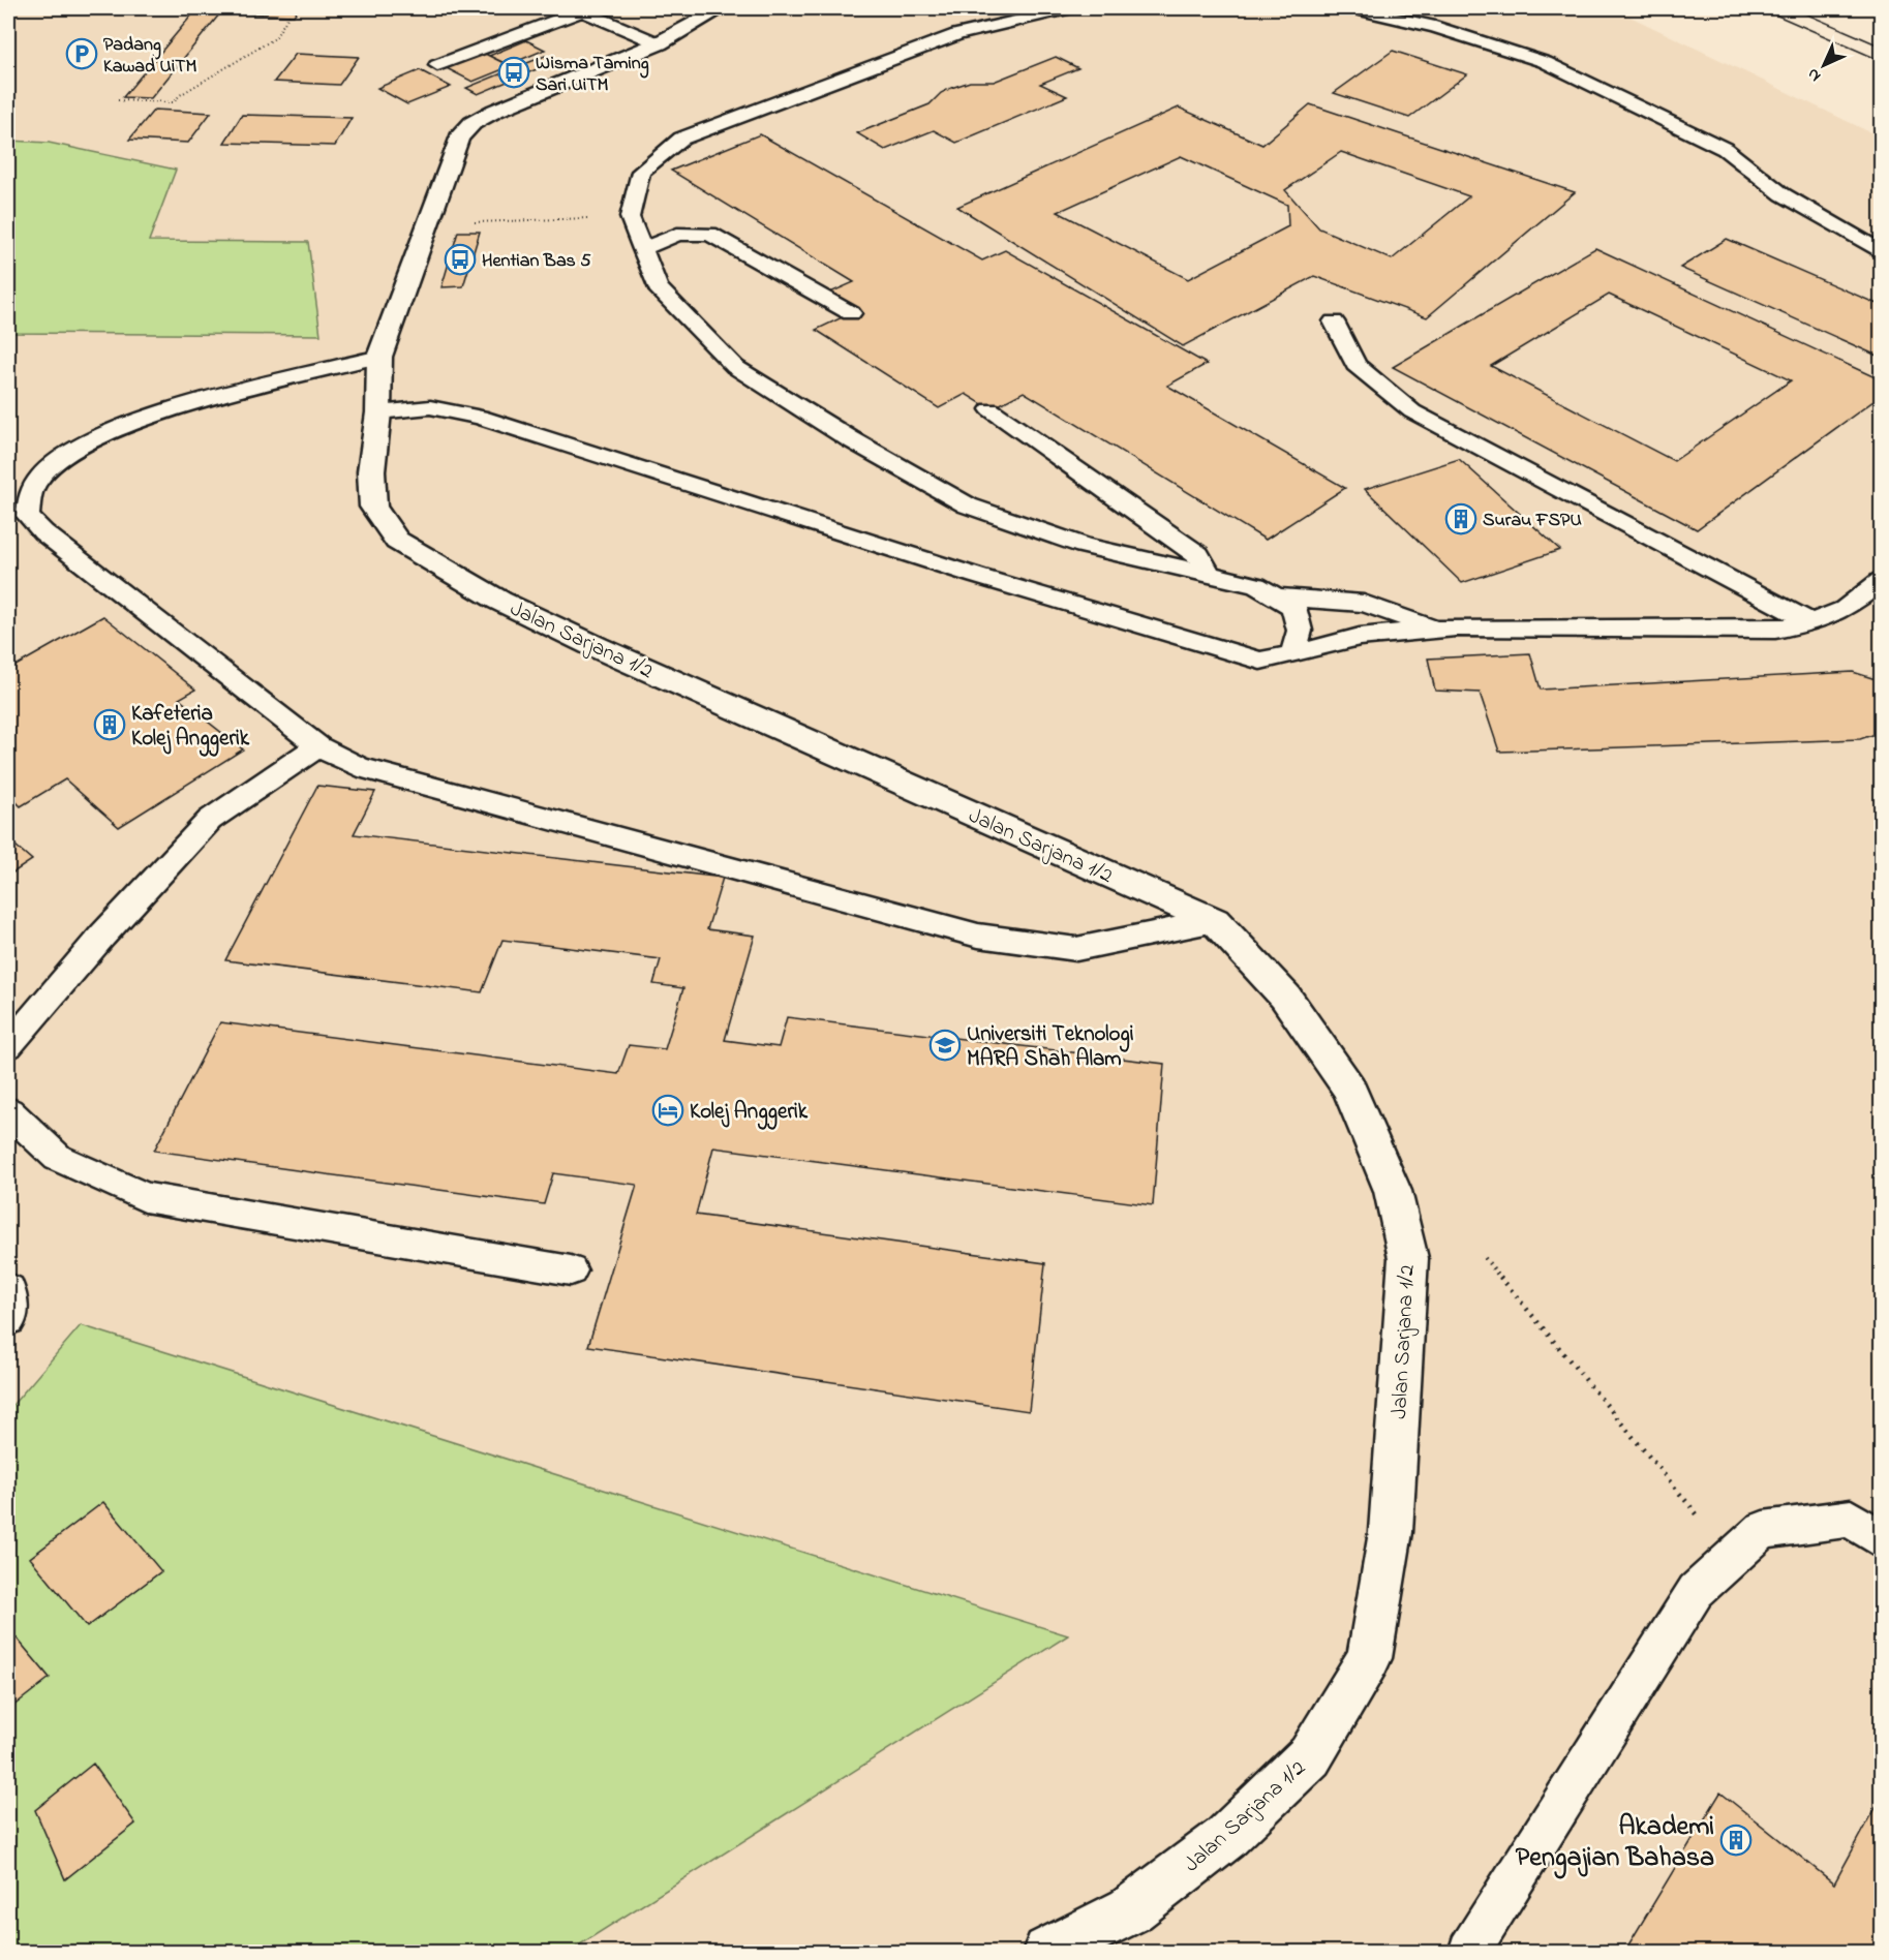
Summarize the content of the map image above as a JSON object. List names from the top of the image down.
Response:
{
  "streets": {
    "street": ["Jalan Sarjana 1/2"]
  },
  "places": {
    "parking": ["Padang Kawad UiTM"],
    "bus stop": ["Wisma Taming Sari UiTM", "Hentian Bas 5"],
    "building": ["Surau FSPU", "Kafeteria Kolej Anggerik", "Akademi Pengajian Bahasa"],
    "school or university": ["Universiti Teknologi MARA Shah Alam"],
    "hotel": ["Kolej Anggerik"]
  },
  "north": "bottom left"
}
